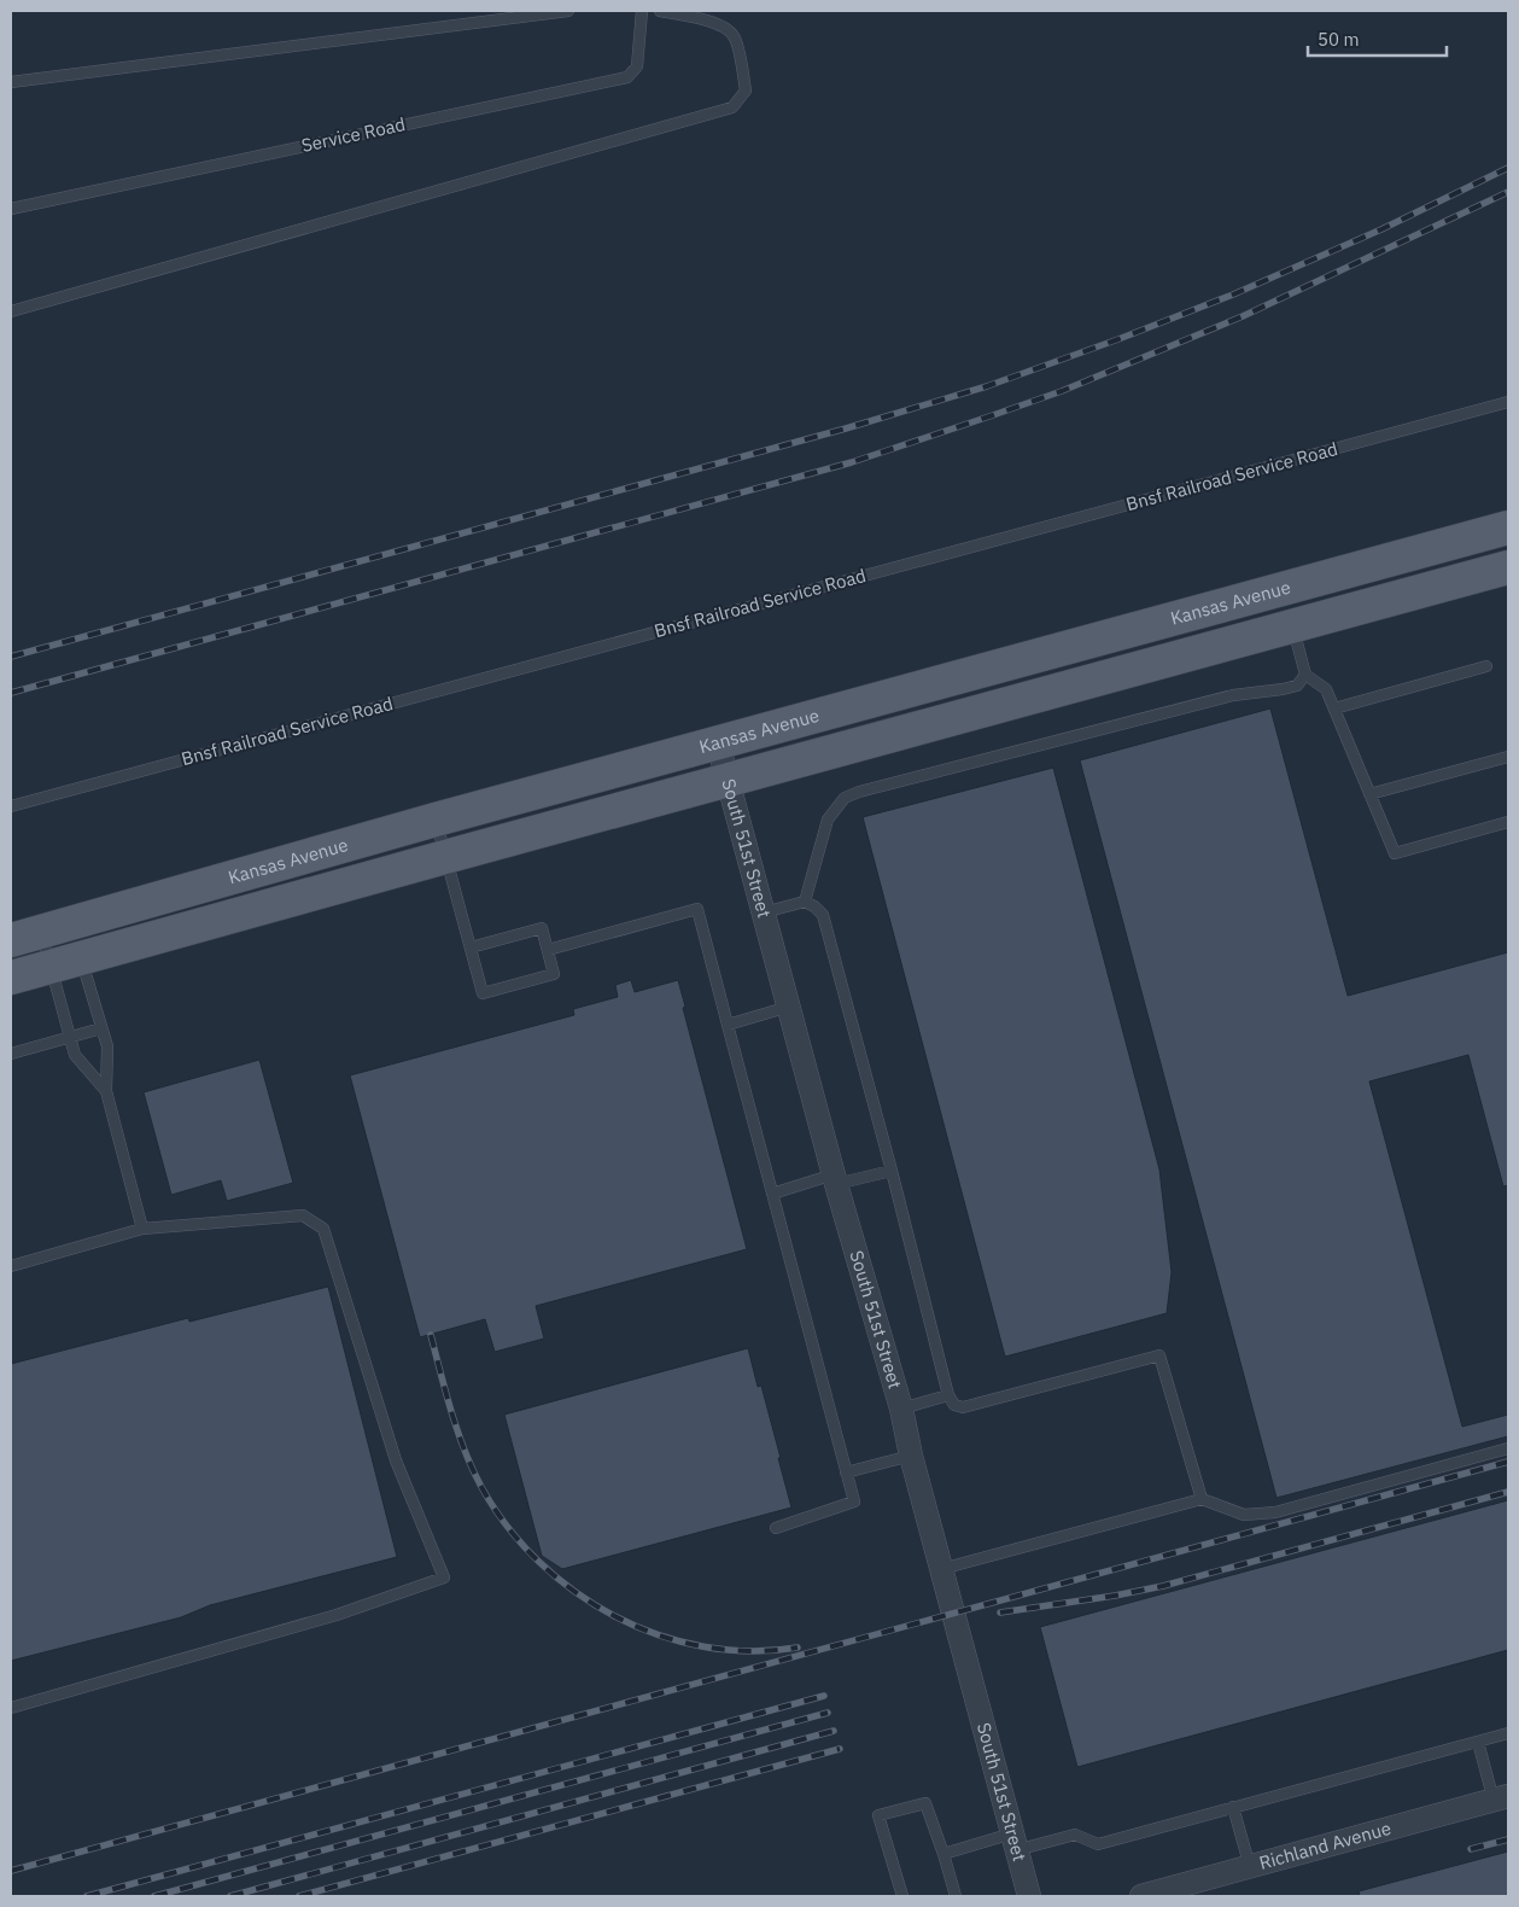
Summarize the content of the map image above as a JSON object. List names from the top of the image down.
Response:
{
  "streets": {
    "main road": ["Kansas Avenue"],
    "street": ["South 51st Street", "Richland Avenue"],
    "lane": ["Service Road", "Bnsf Railroad Service Road"]
  },
  "crossings": [
    ["Kansas Avenue", "South 51st Street"]
  ],
  "scale_bar": "50 m"
}
